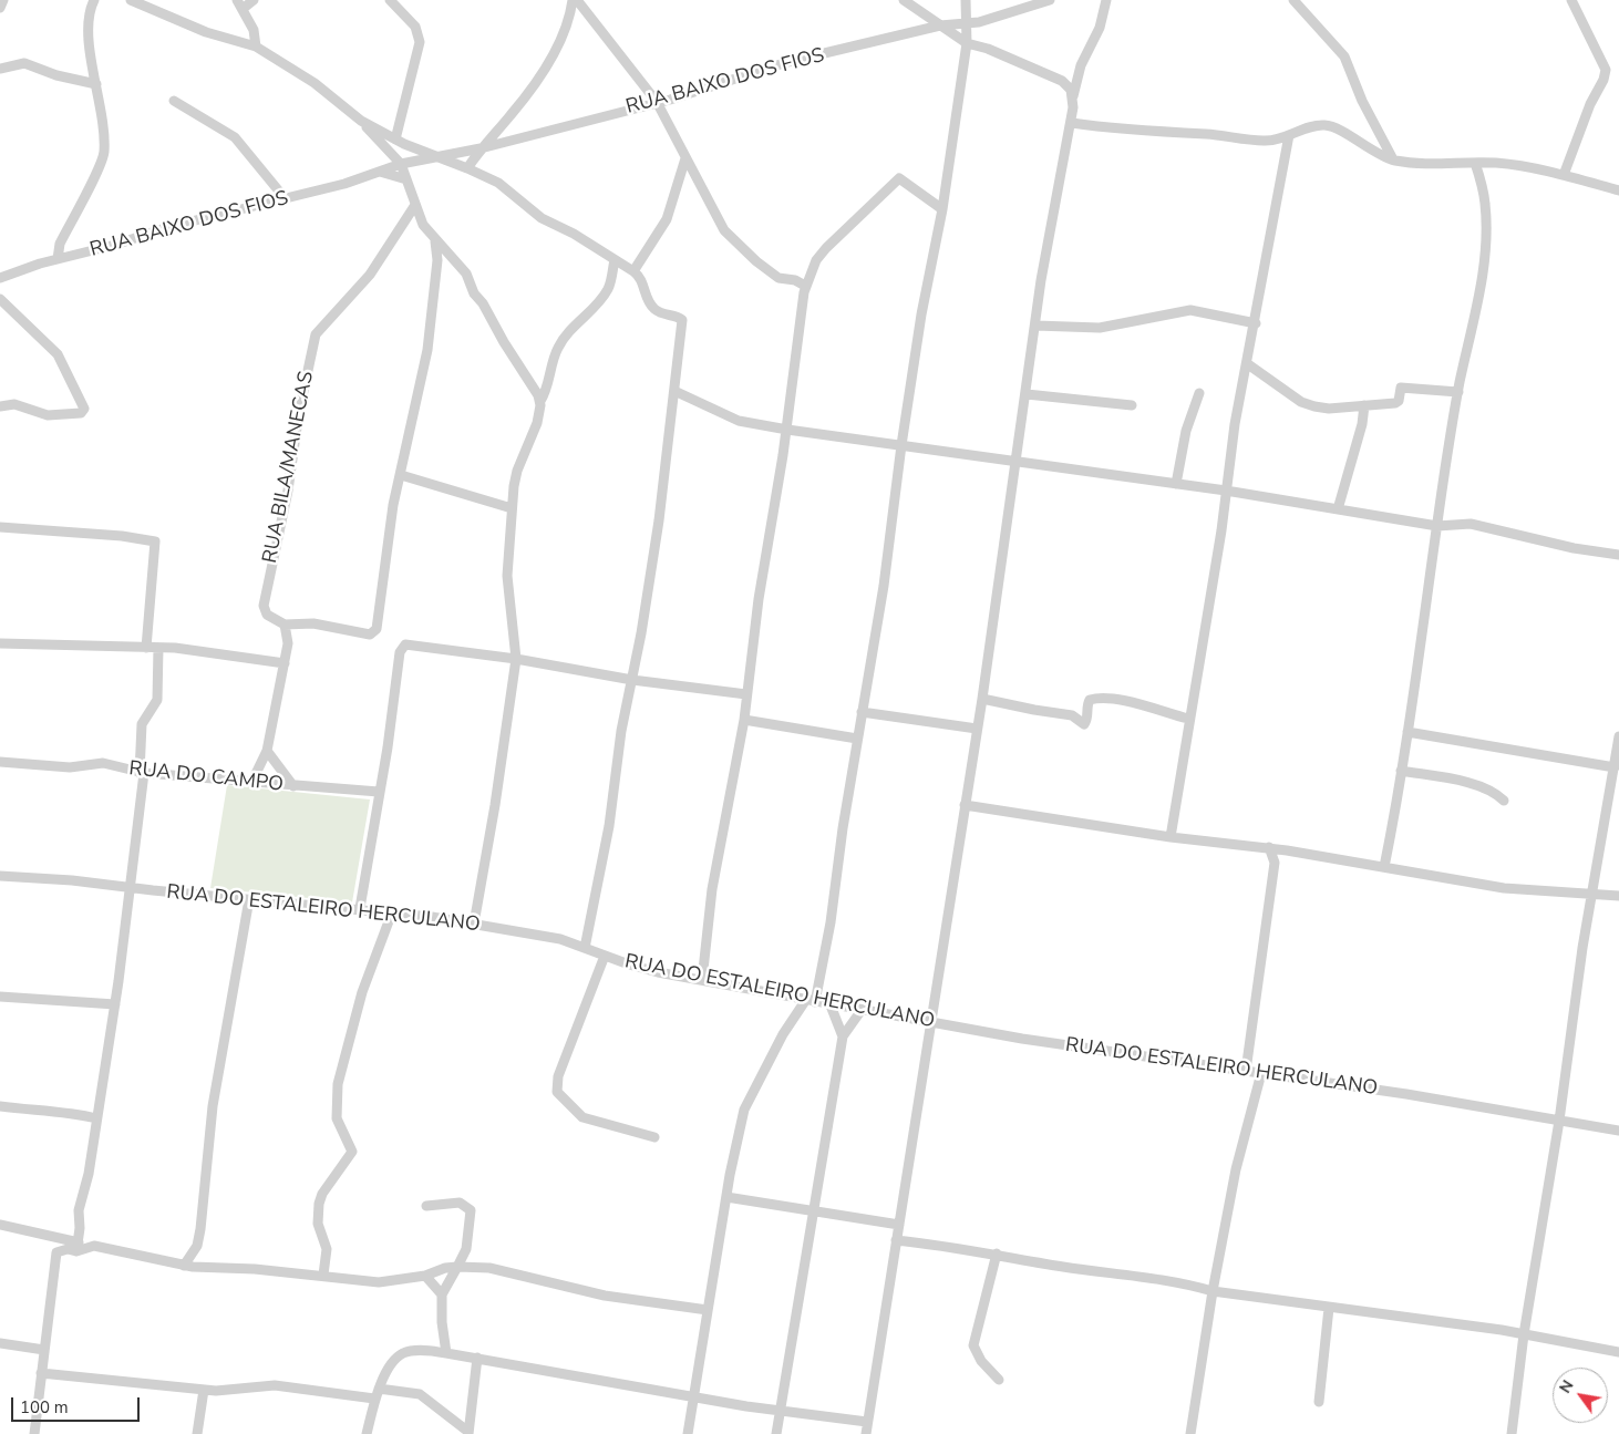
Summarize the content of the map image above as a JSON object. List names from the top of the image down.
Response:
{
  "streets": {
    "street": [
      "RUA BAIXO DOS FIOS",
      "RUA BILA/MANECAS",
      "RUA DO CAMPO",
      "RUA DO ESTALEIRO HERCULANO"
    ]
  },
  "scale_bar": "100 m",
  "north": "top left"
}
